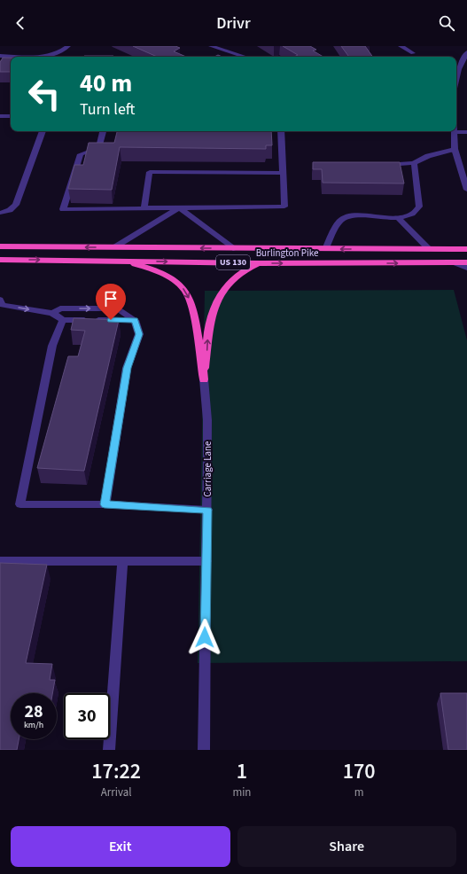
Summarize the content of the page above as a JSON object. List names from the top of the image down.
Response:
{
  "streets": {
    "highway": ["Burlington Pike", "US 130"],
    "street": ["Carriage Lane"]
  },
  "page": {
    "header": "Drivr",
    "turn": ["40 m", "Turn left"],
    "speed": "28 km/h",
    "limit": "30",
    "eta": [
      "17:22",
      "Arrival",
      "1",
      "min",
      "170",
      "m"
    ],
    "buttons": ["Exit", "Share"]
  }
}
